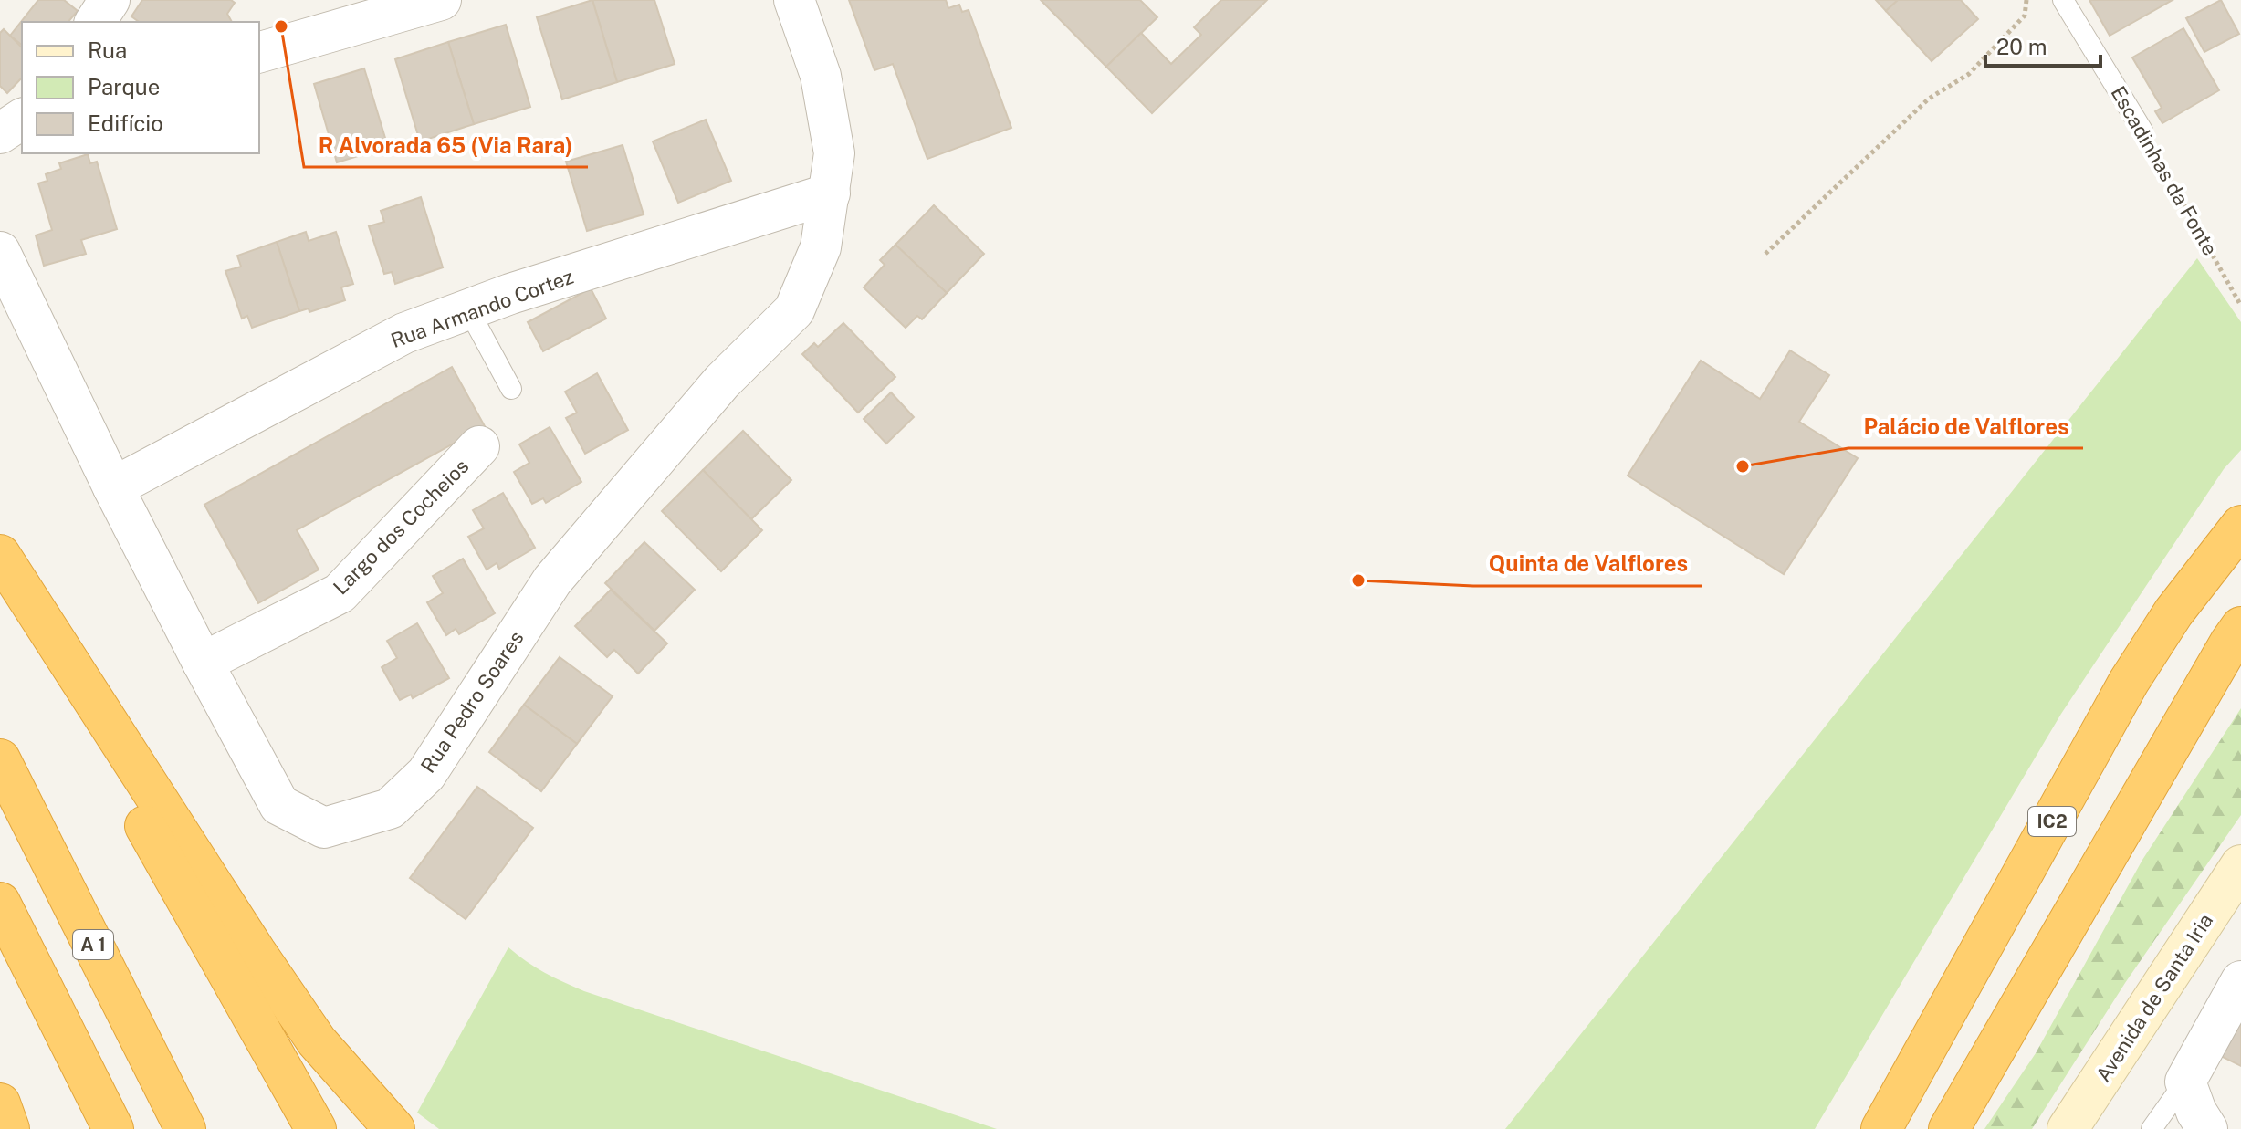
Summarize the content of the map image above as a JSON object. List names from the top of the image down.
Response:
{
  "streets": {
    "highway": ["IC2", "A 1"],
    "main road": ["Avenida de Santa Iria"],
    "street": ["Rua Armando Cortez", "Largo dos Cocheios", "Rua Pedro Soares"],
    "lane": ["Escadinhas da Fonte"]
  },
  "crossings": [
    ["Rua Armando Cortez", "Rua Pedro Soares"],
    ["Largo dos Cocheios", "Rua Pedro Soares"]
  ],
  "places": ["R Alvorada 65 (Via Rara)", "Palácio de Valflores", "Quinta de Valflores"],
  "legend": ["Rua", "Parque", "Edifício"],
  "scale_bar": "20 m"
}
